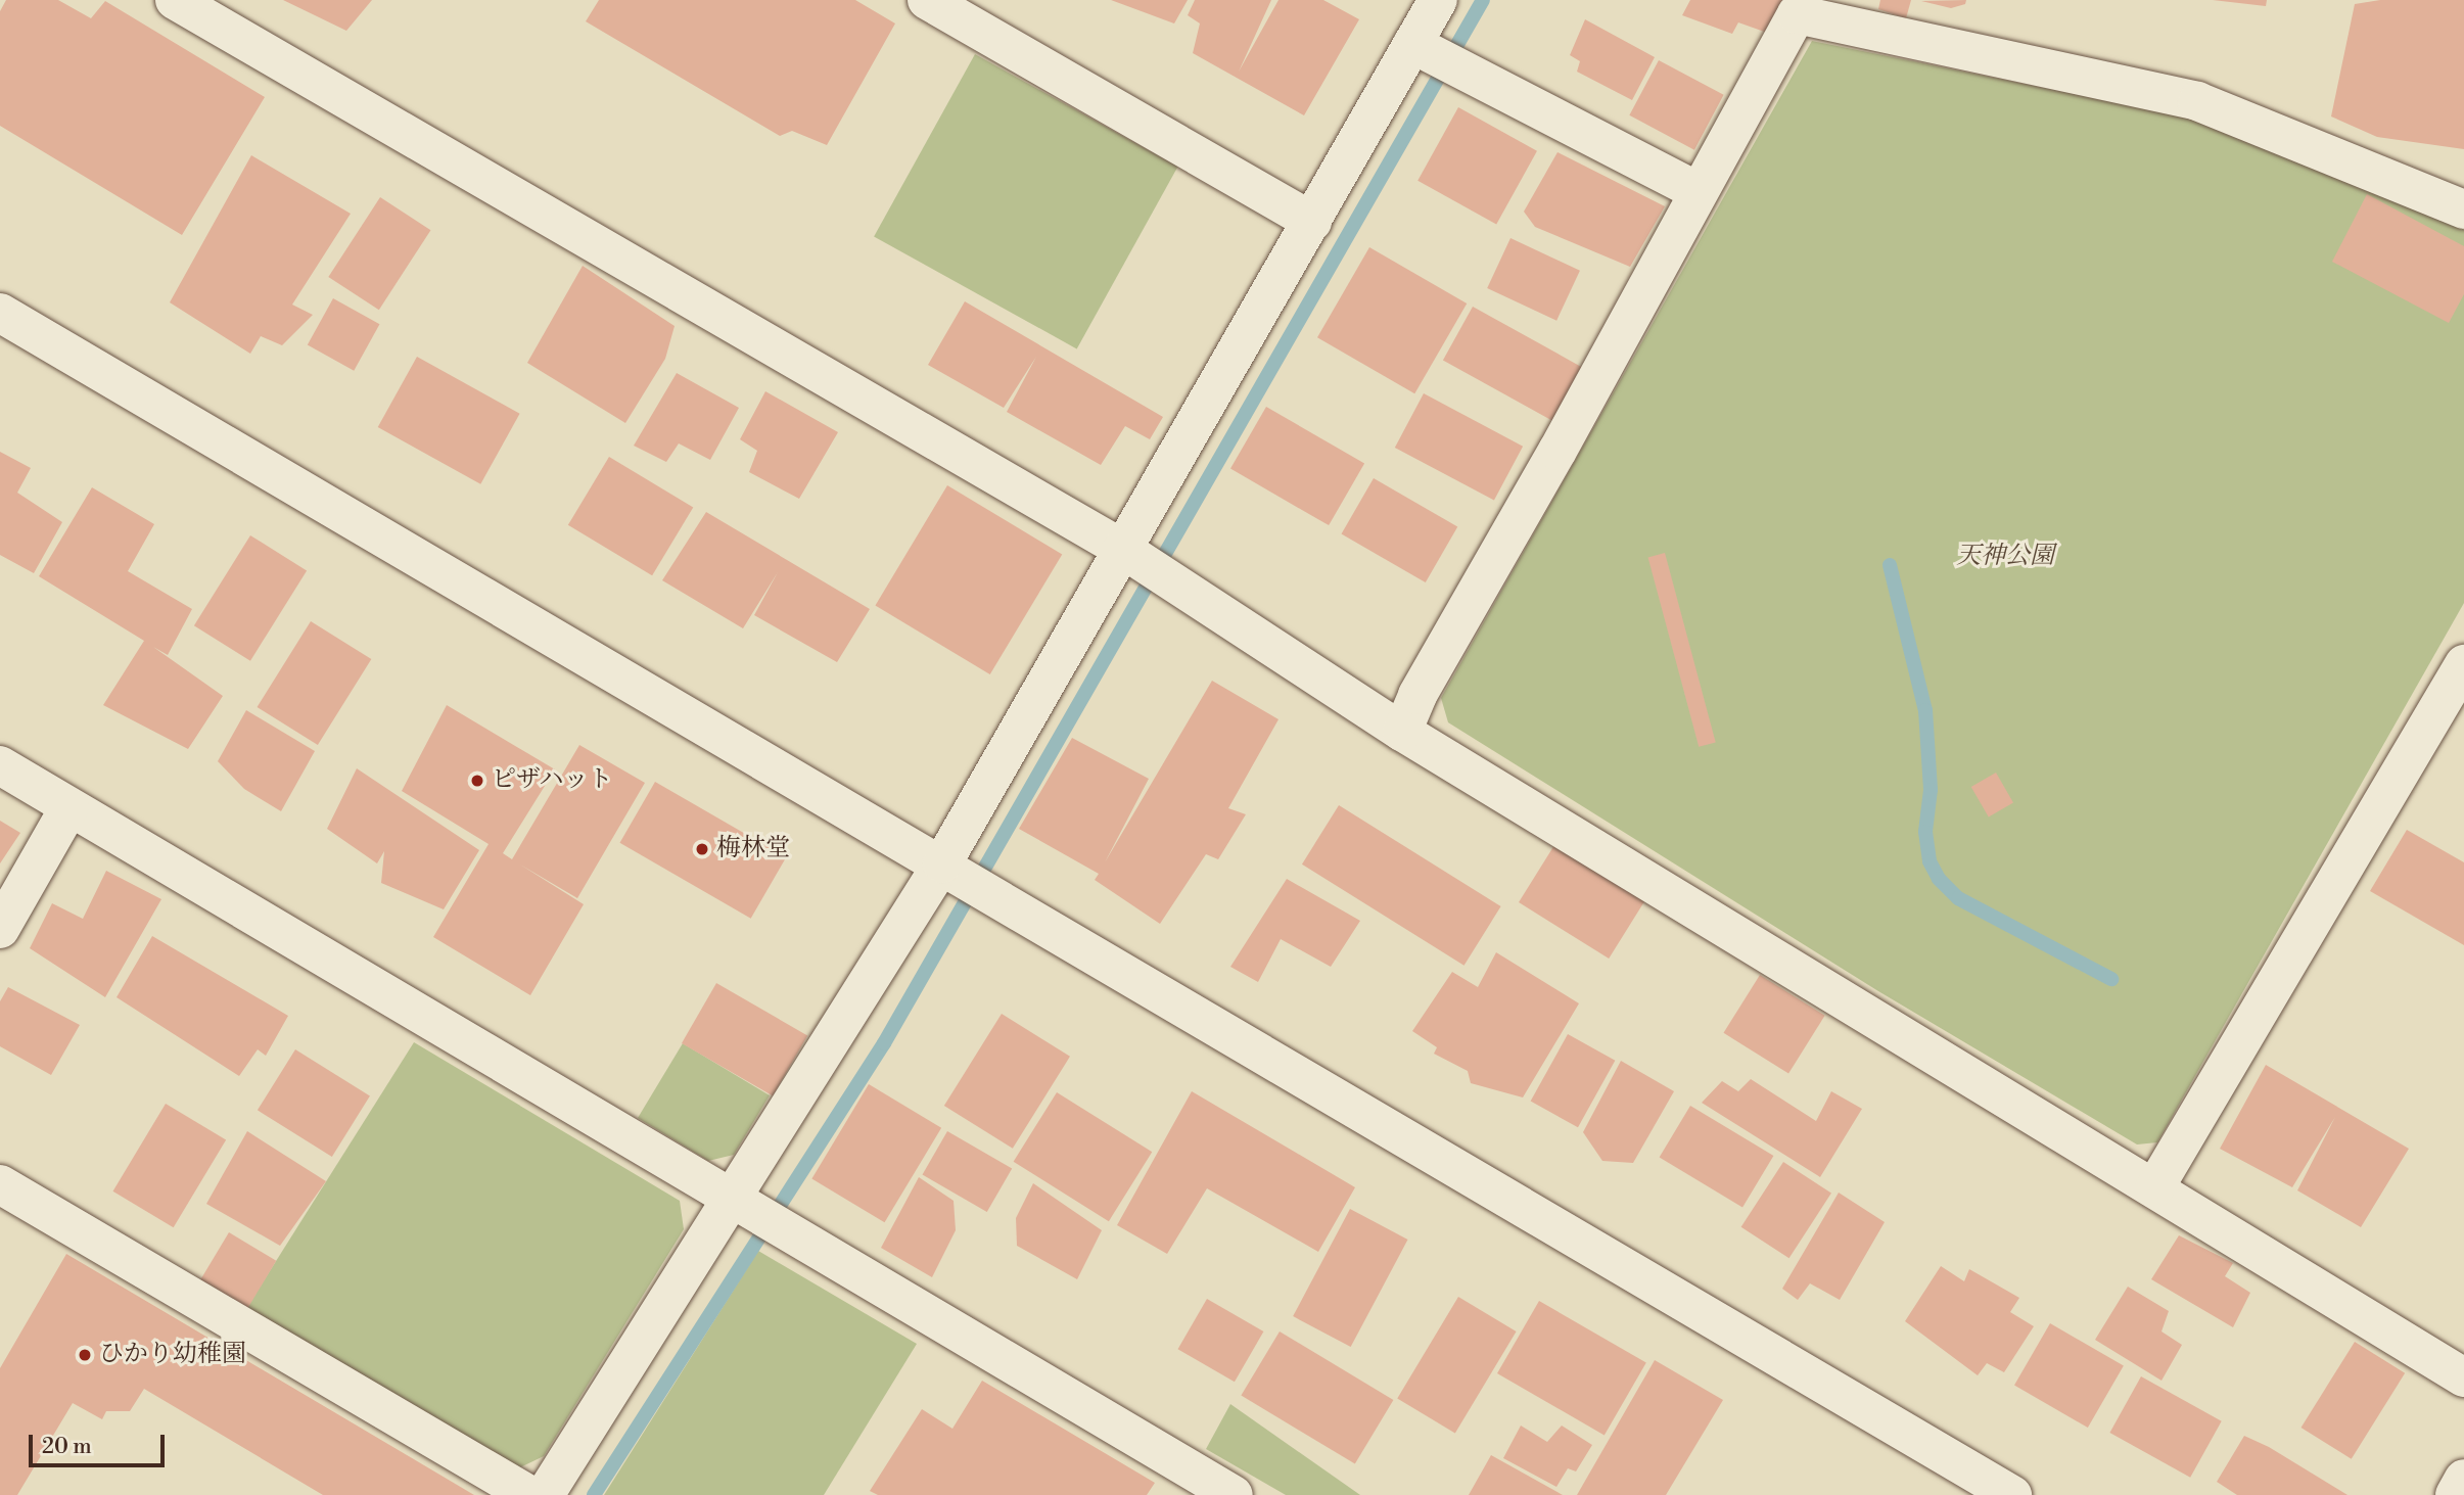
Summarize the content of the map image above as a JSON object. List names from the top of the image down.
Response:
{
  "parks": ["天神公園"],
  "places": ["ピザハット", "梅林堂", "ひかり幼稚園"],
  "scale_bar": "20 m"
}
